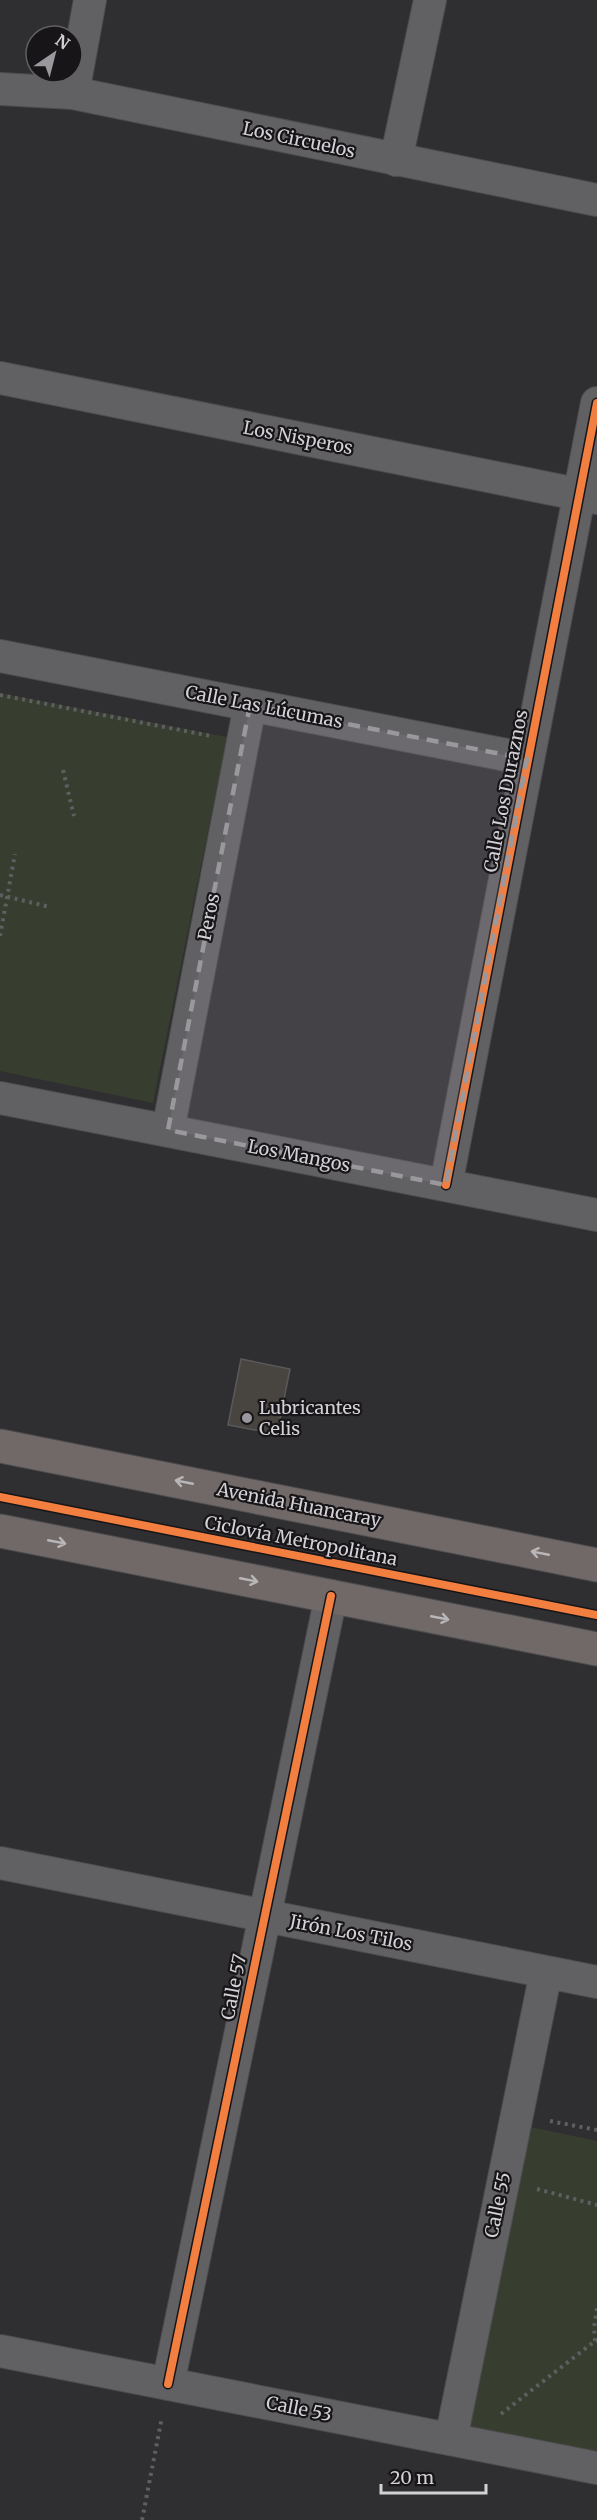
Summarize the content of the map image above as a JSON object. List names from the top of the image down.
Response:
{
  "streets": {
    "main road": ["Avenida Huancaray"],
    "street": [
      "Los Circuelos",
      "Los Nisperos",
      "Calle Las Lúcumas",
      "Calle Los Duraznos",
      "Peros",
      "Los Mangos",
      "Jirón Los Tilos",
      "Calle 57",
      "Calle 55",
      "Calle 53"
    ],
    "cycle path": ["Ciclovía Metropolitana"]
  },
  "crossings": [
    ["Los Nisperos", "Calle Los Duraznos"],
    ["Calle Las Lúcumas", "Calle Los Duraznos"],
    ["Calle Las Lúcumas", "Peros"],
    ["Calle Los Duraznos", "Los Mangos"],
    ["Peros", "Los Mangos"],
    ["Jirón Los Tilos", "Calle 57"],
    ["Jirón Los Tilos", "Calle 55"],
    ["Calle 57", "Calle 53"],
    ["Calle 55", "Calle 53"]
  ],
  "places": ["Lubricantes Celis"],
  "scale_bar": "20 m",
  "north": "top right"
}
